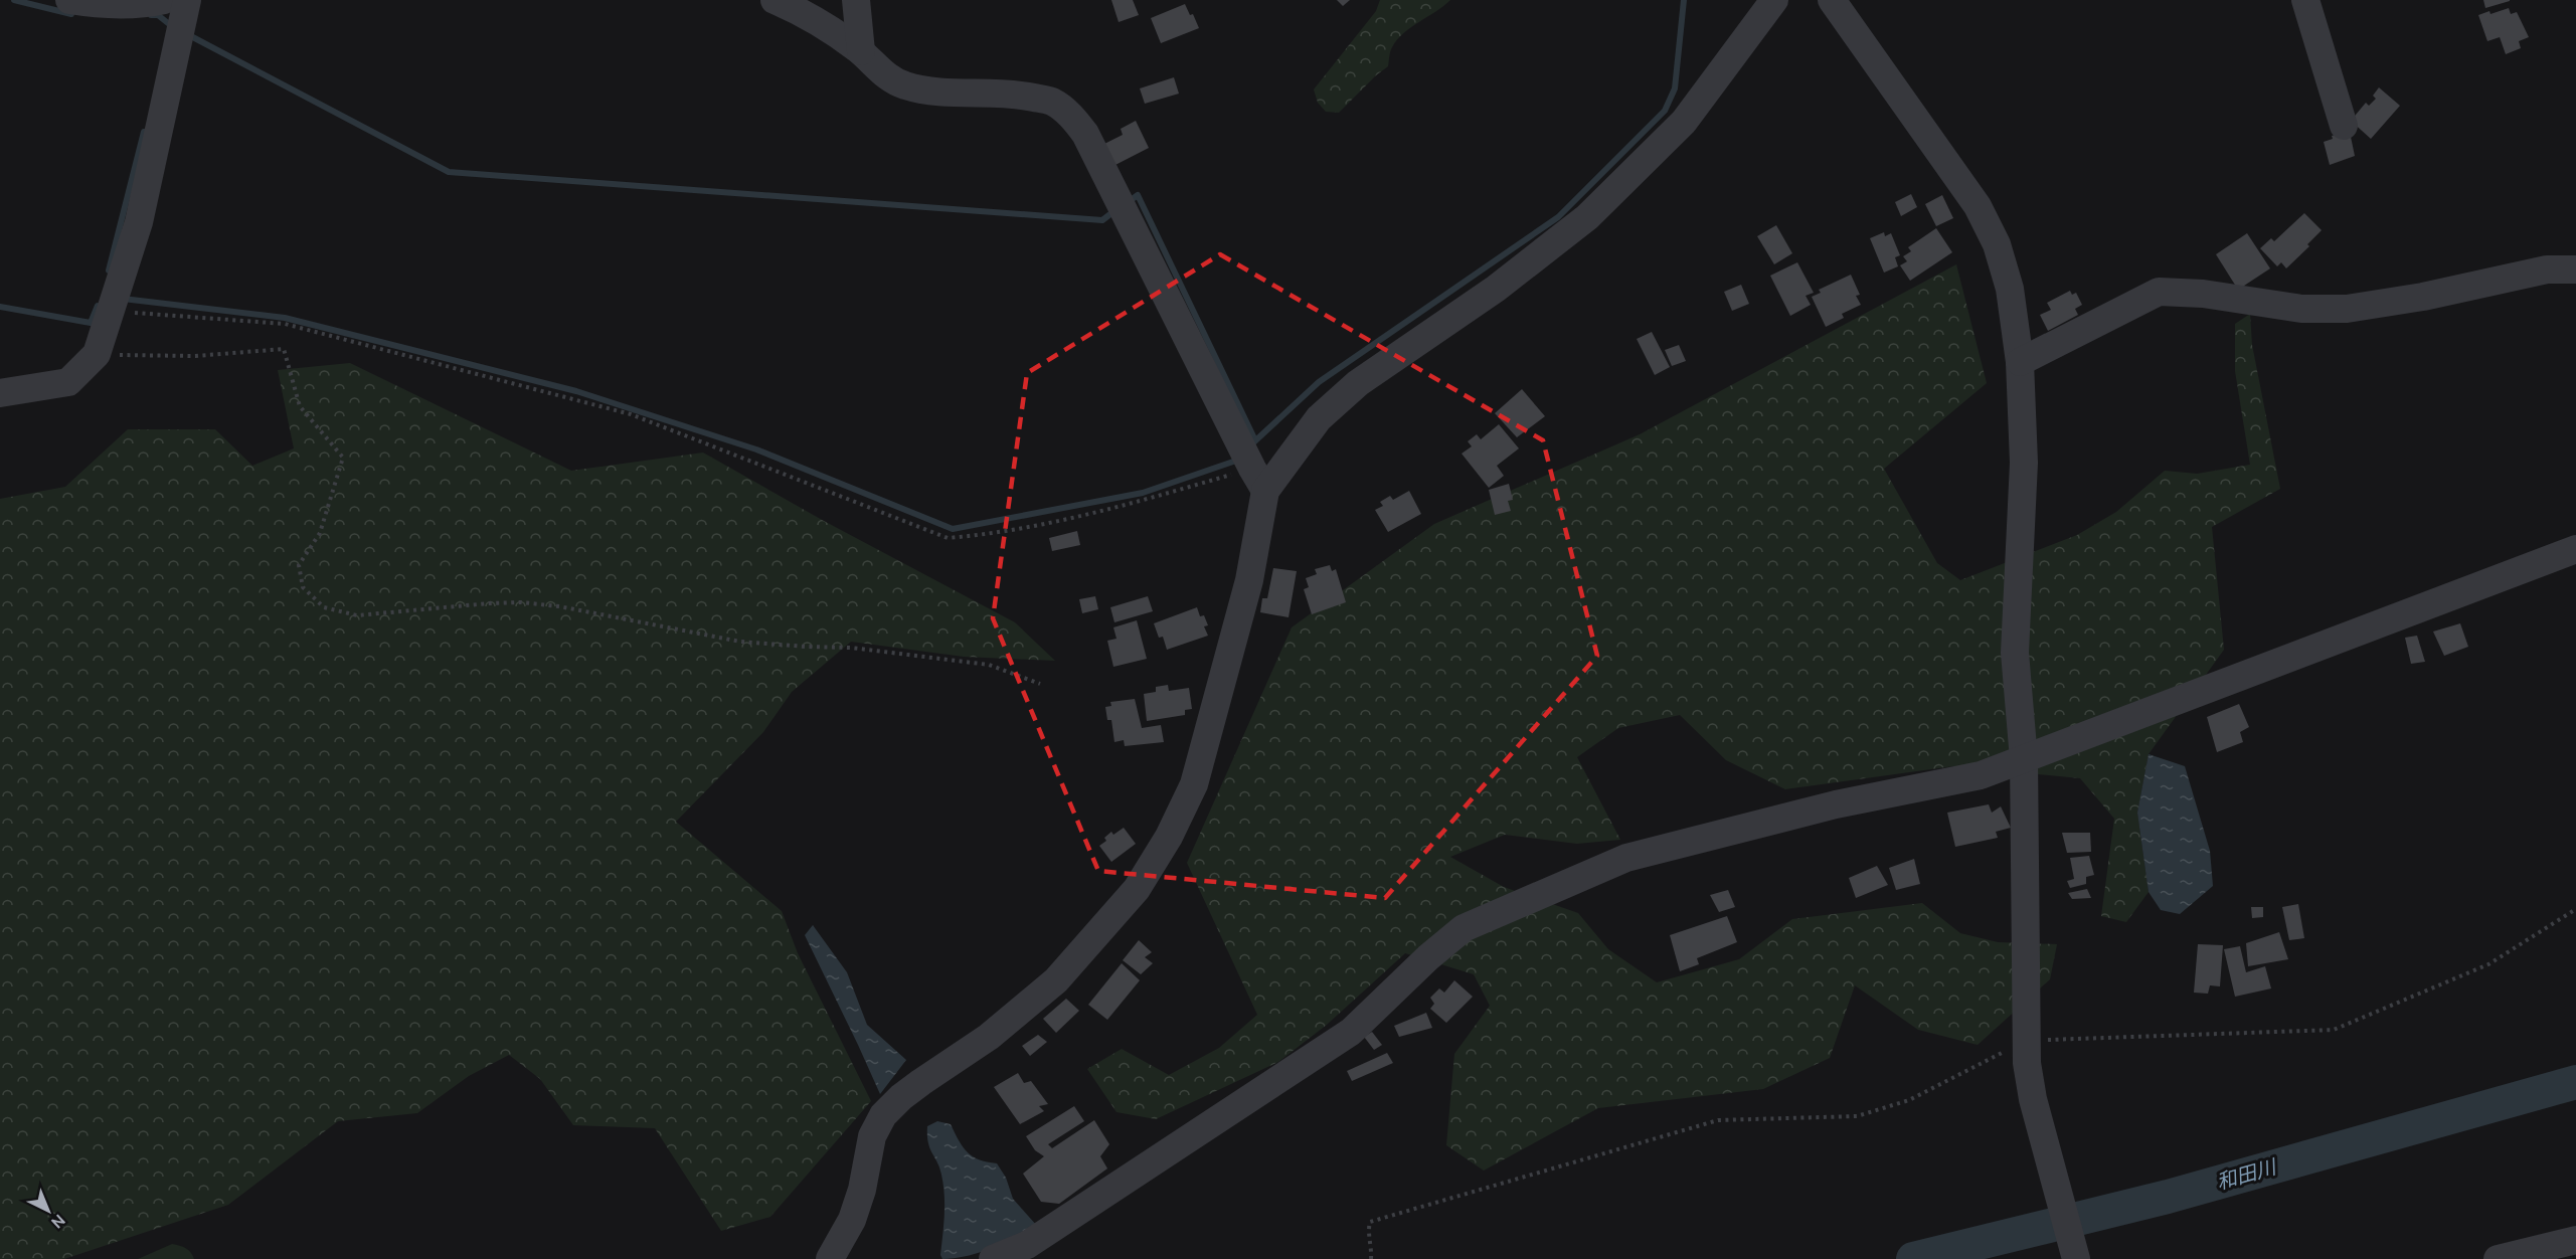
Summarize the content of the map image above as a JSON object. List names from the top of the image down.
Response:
{
  "water": ["和田川"],
  "north": "bottom right"
}
